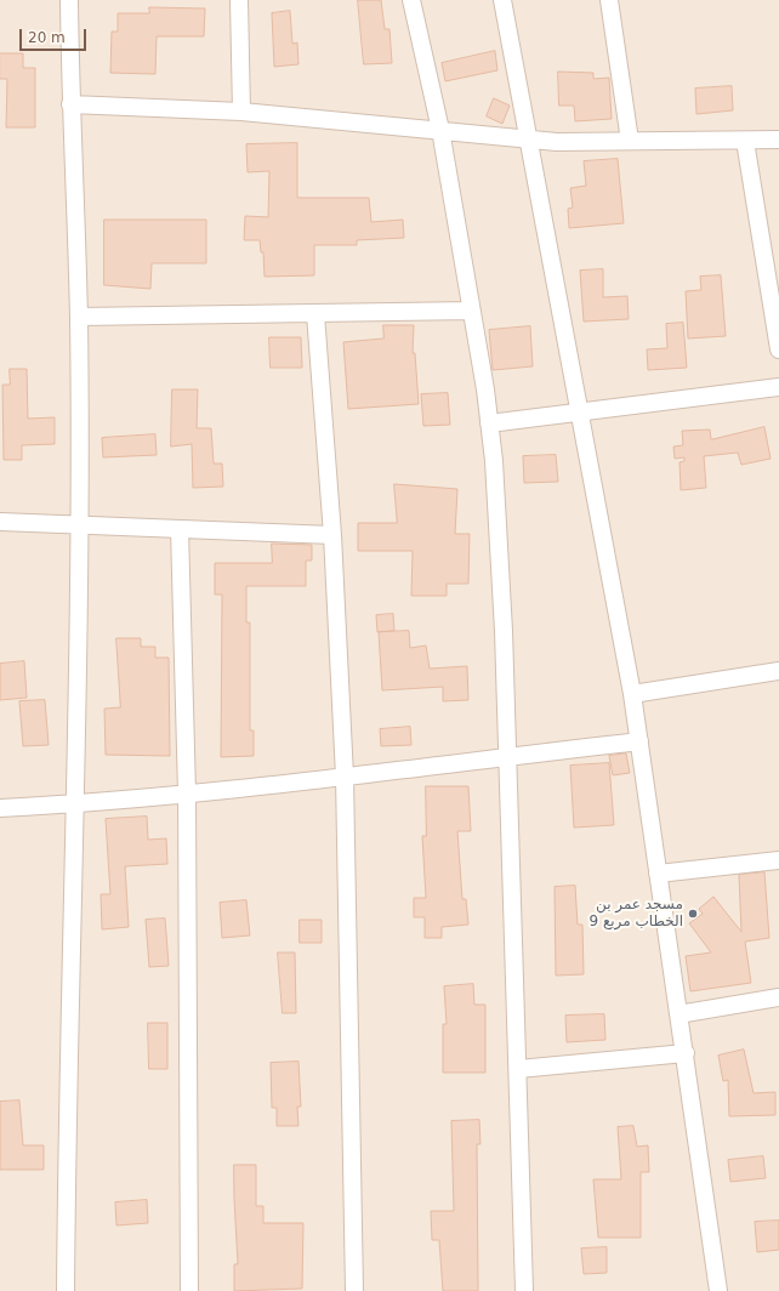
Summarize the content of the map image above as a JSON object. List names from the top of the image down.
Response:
{
  "places": ["مسجد عمر بن الخطاب مربع 9"],
  "scale_bar": "20 m"
}
